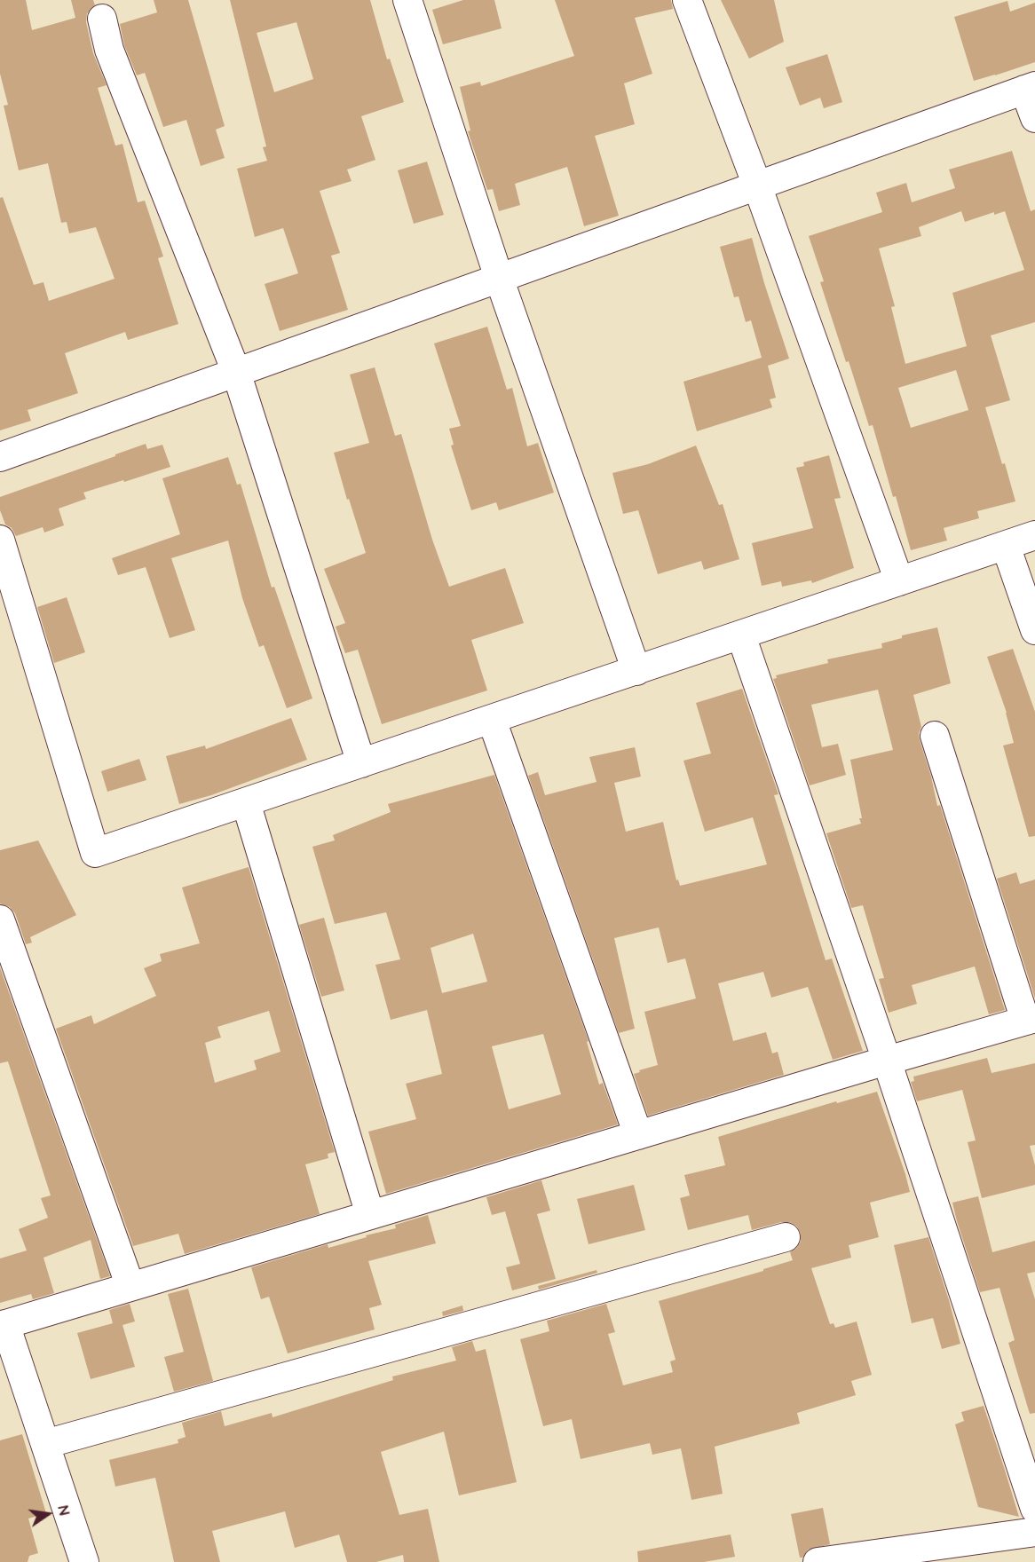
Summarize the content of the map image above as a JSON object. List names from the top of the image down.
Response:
{
  "north": "right"
}
